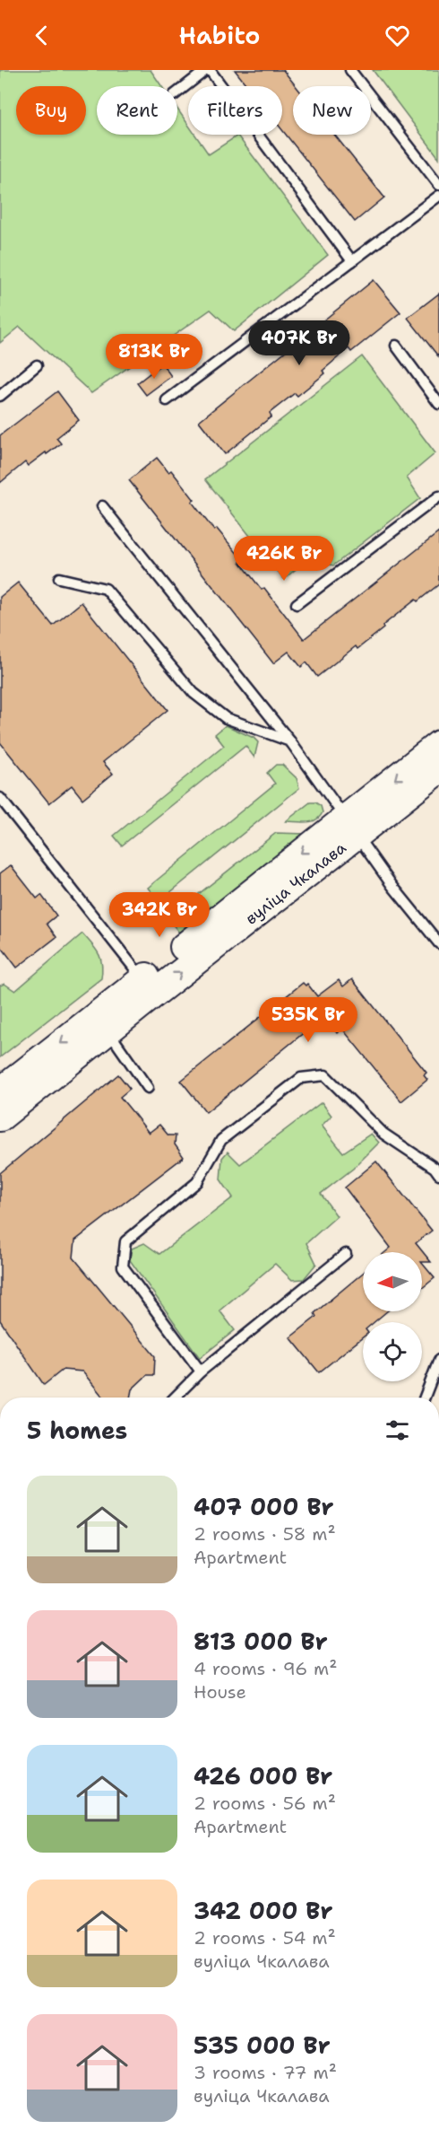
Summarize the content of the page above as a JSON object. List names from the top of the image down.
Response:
{
  "streets": {
    "main road": ["вуліца Чкалава"]
  },
  "north": "left",
  "page": {
    "header": "Habito",
    "chip": [
      "Buy",
      "Rent",
      "Filters",
      "New"
    ],
    "price": [
      "407K Br",
      "813K Br",
      "426K Br",
      "342K Br",
      "535K Br"
    ],
    "heading": "5 homes",
    "list": [
      {
        "name": "407 000 Br",
        "note": "2 rooms · 58 m² · Apartment"
      },
      {
        "name": "813 000 Br",
        "note": "4 rooms · 96 m² · House"
      },
      {
        "name": "426 000 Br",
        "note": "2 rooms · 56 m² · Apartment"
      },
      {
        "name": "342 000 Br",
        "note": "2 rooms · 54 m² · вуліца Чкалава"
      },
      {
        "name": "535 000 Br",
        "note": "3 rooms · 77 m² · вуліца Чкалава"
      }
    ]
  }
}
